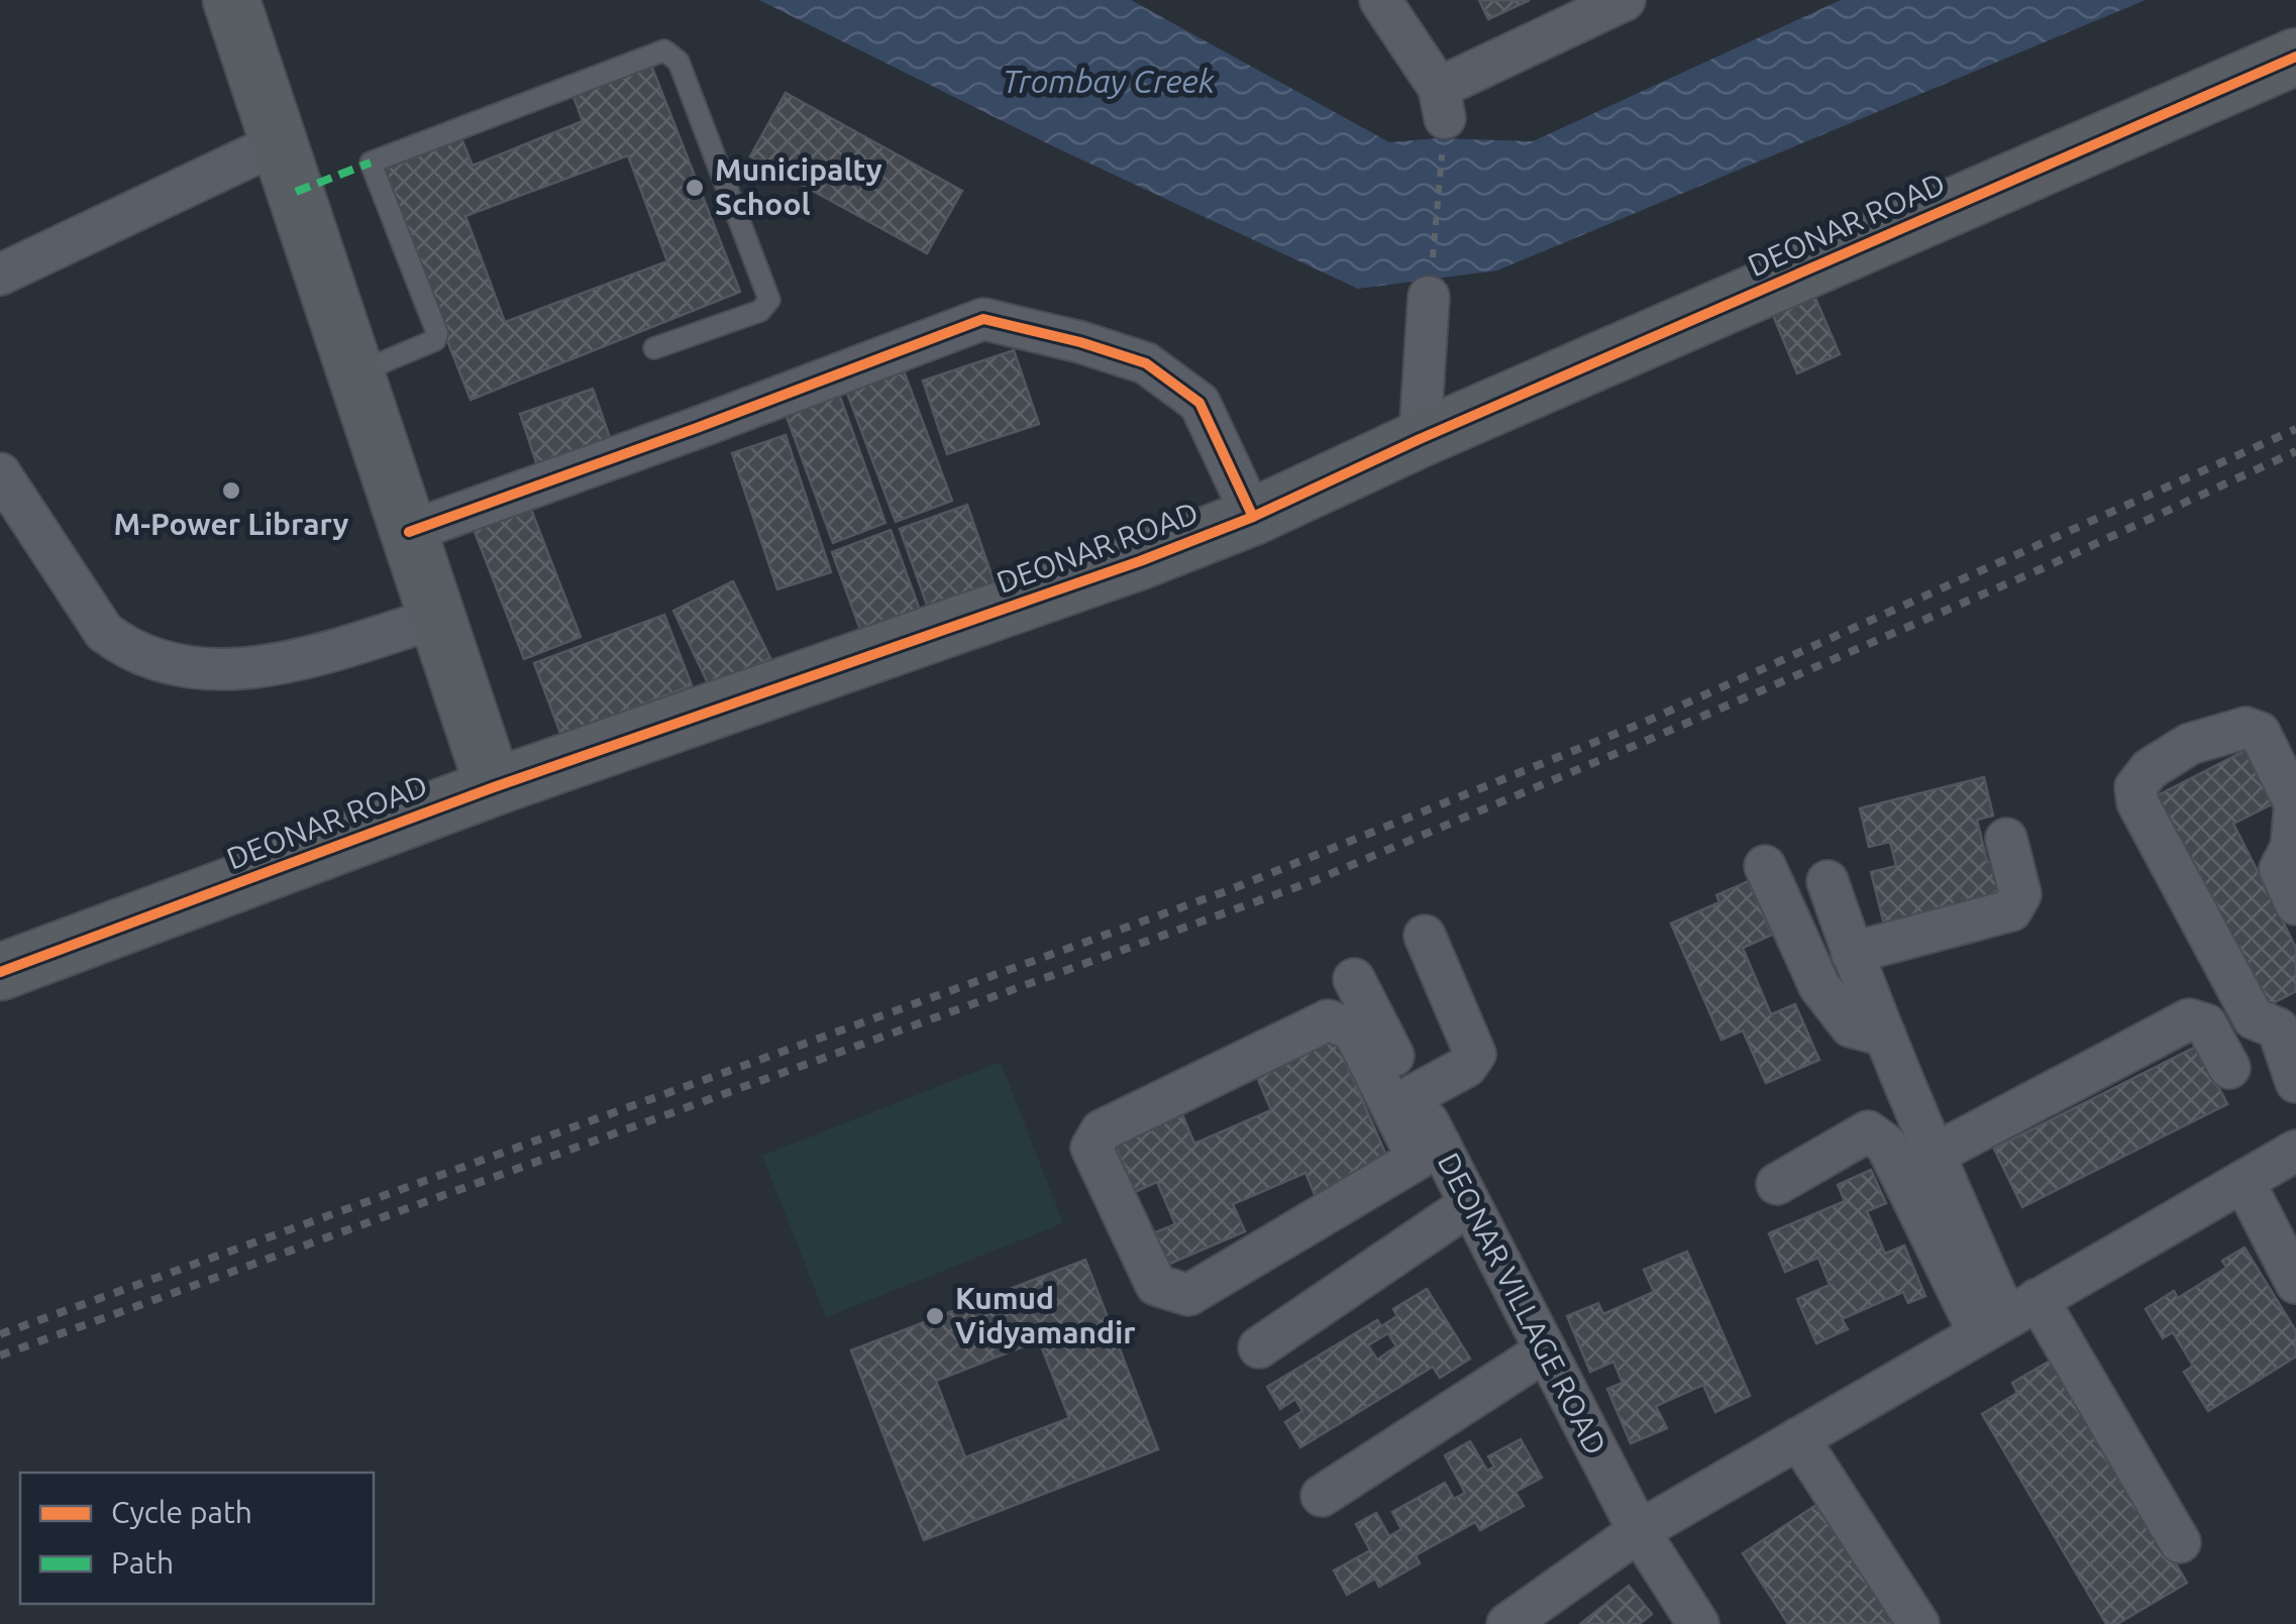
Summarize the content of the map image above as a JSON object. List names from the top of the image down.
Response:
{
  "streets": {
    "street": ["DEONAR ROAD", "DEONAR VILLAGE ROAD"]
  },
  "water": ["Trombay Creek"],
  "places": ["Municipalty School", "M-Power Library", "Kumud Vidyamandir"],
  "legend": ["Cycle path", "Path"]
}
